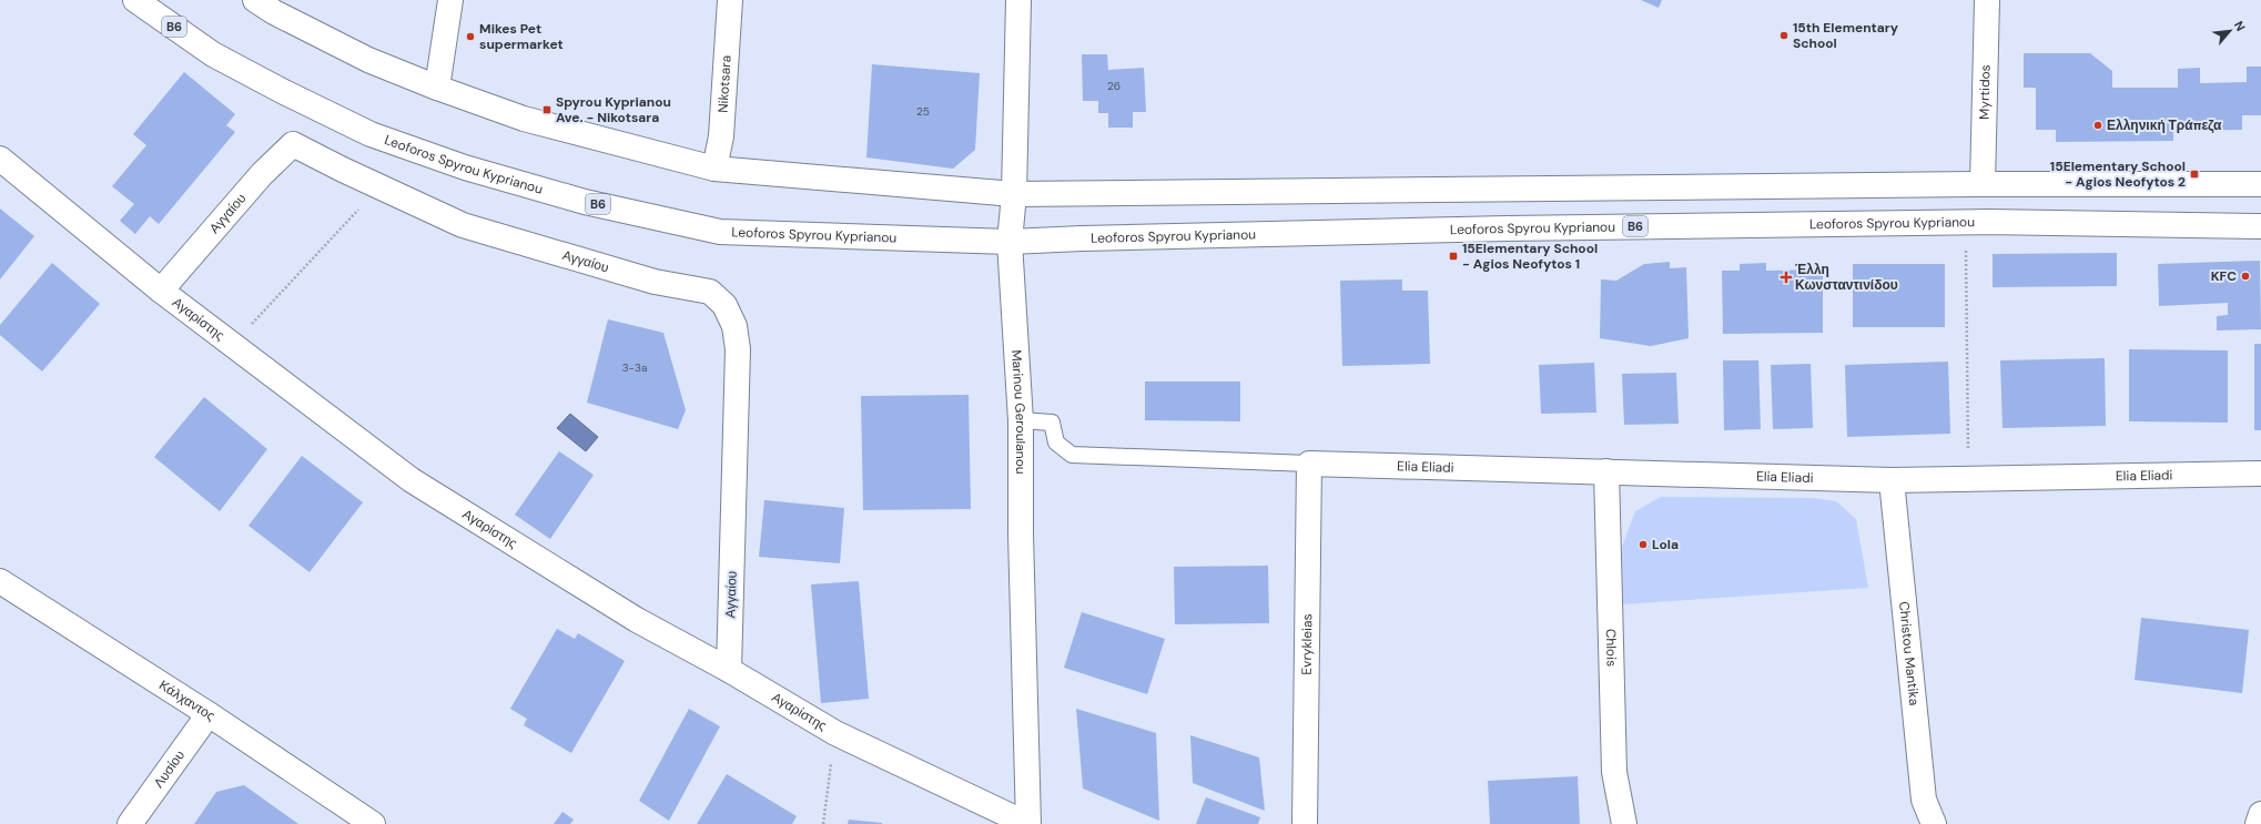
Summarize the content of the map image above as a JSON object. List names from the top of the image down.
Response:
{
  "streets": {
    "street": [
      "B6",
      "Nikotsara",
      "Myrtidos",
      "Leoforos Spyrou Kyprianou",
      "Αγγαίου",
      "Αγαρίστης",
      "Marinou Geroulanou",
      "Elia Eliadi",
      "Evrykleias",
      "Chlois",
      "Christou Mantika",
      "Κάλχαντος",
      "Λυσίου"
    ]
  },
  "crossings": [
    ["Leoforos Spyrou Kyprianou", "Marinou Geroulanou"],
    ["Αγγαίου", "Αγαρίστης"],
    ["Αγαρίστης", "Marinou Geroulanou"],
    ["Elia Eliadi", "Evrykleias"],
    ["Elia Eliadi", "Chlois"],
    ["Elia Eliadi", "Christou Mantika"],
    ["Κάλχαντος", "Λυσίου"]
  ],
  "places": {
    "other": [
      "15th Elementary School",
      "Mikes Pet supermarket",
      "Ελληνική Τράπεζα",
      "KFC",
      "Lola"
    ],
    "transit": ["Spyrou Kyprianou Ave. - Nikotsara", "15Elementary School - Agios Neofytos 2", "15Elementary School - Agios Neofytos 1"],
    "health": ["Έλλη Κωνσταντινίδου"]
  },
  "house_numbers": ["26", "25", "3-3a"],
  "north": "top right"
}
